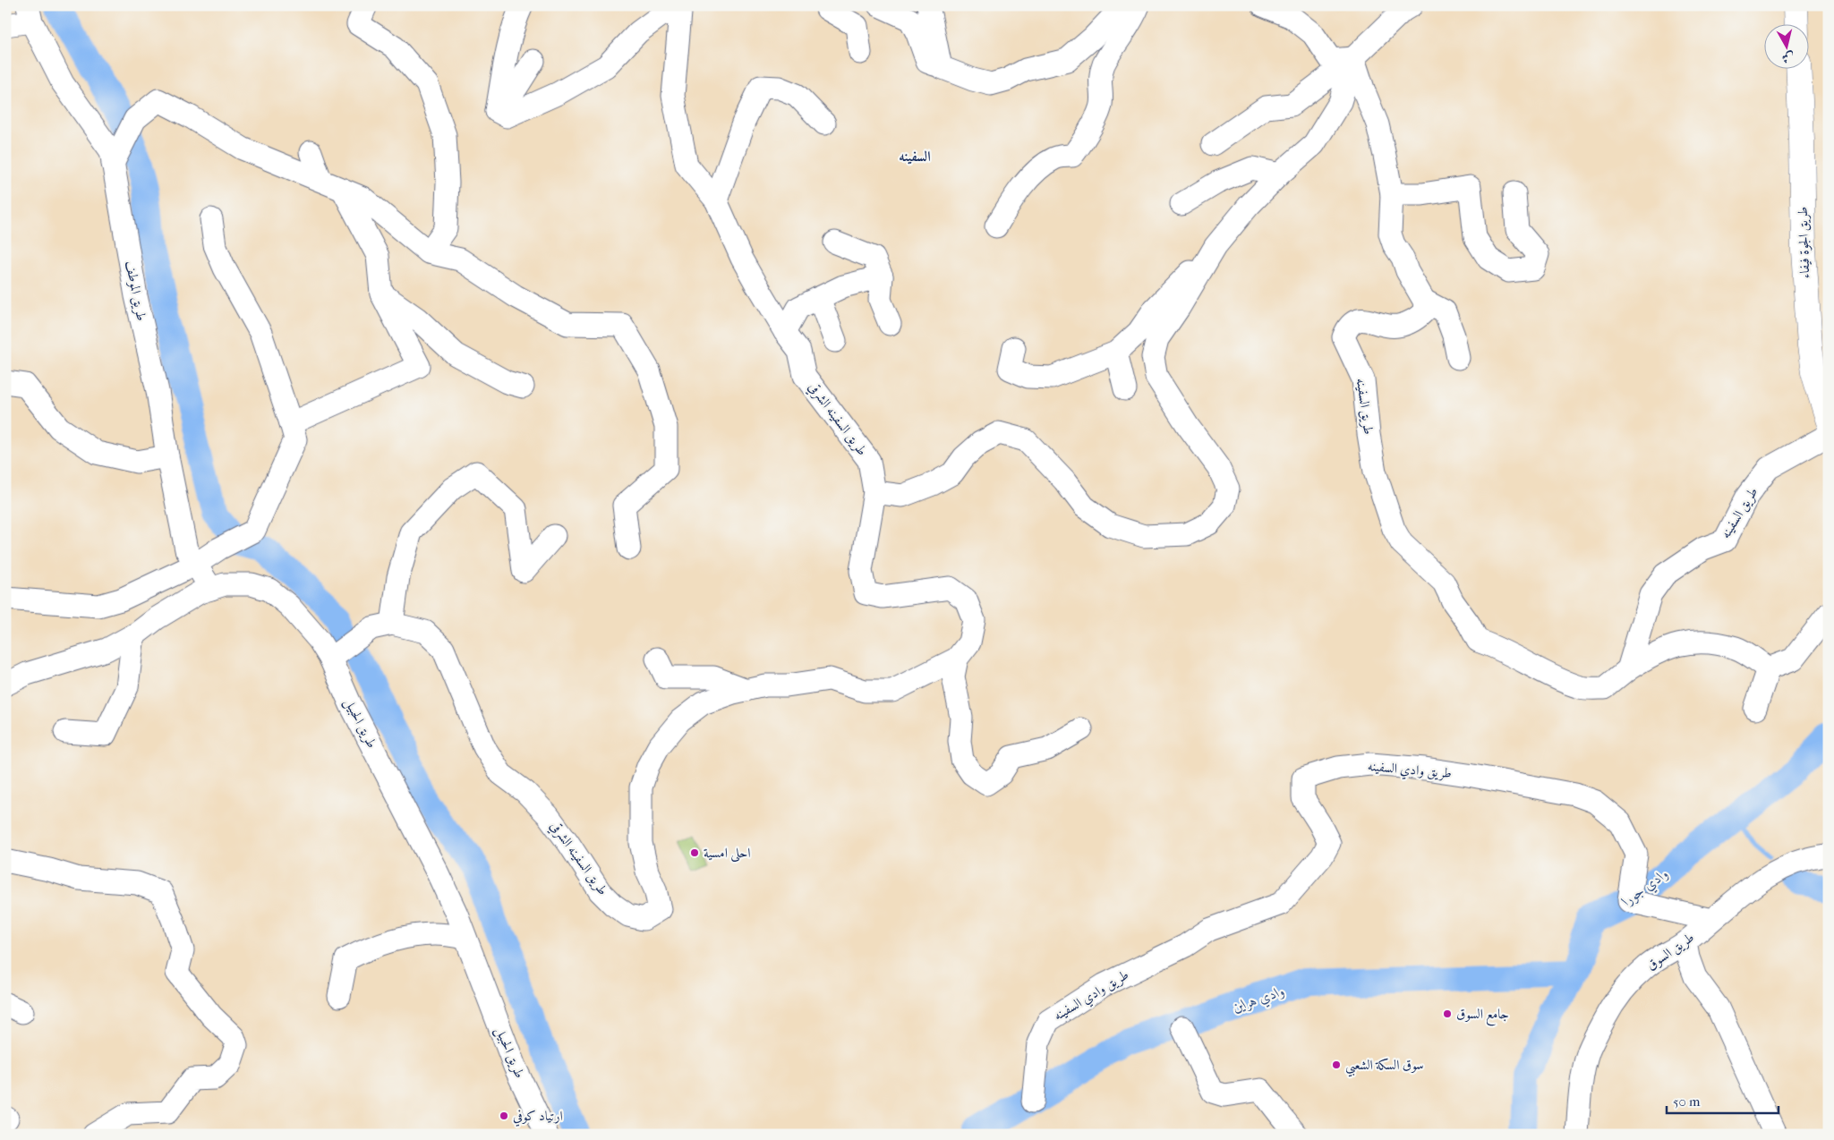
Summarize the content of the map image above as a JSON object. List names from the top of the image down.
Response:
{
  "streets": {
    "main road": ["طريق الجوة فيفاء"],
    "street": [
      "طريق الموطف",
      "طريق السفينه",
      "طريق السفينه الشرقي",
      "طريق الحبيل",
      "طريق وادي السفينه",
      "طريق السوق"
    ]
  },
  "crossings": [
    ["طريق الموطف", "طريق الحبيل"],
    ["طريق السفينه الشرقي", "طريق الحبيل"],
    ["طريق وادي السفينه", "طريق السوق"]
  ],
  "districts": ["السفينه"],
  "water": ["وادي جورا", "وادي هراين"],
  "places": [
    "احلى امسية",
    "جامع السوق",
    "سوق السكة الشعبي",
    "ارتياد كوفي"
  ],
  "scale_bar": "50 m",
  "north": "bottom"
}
